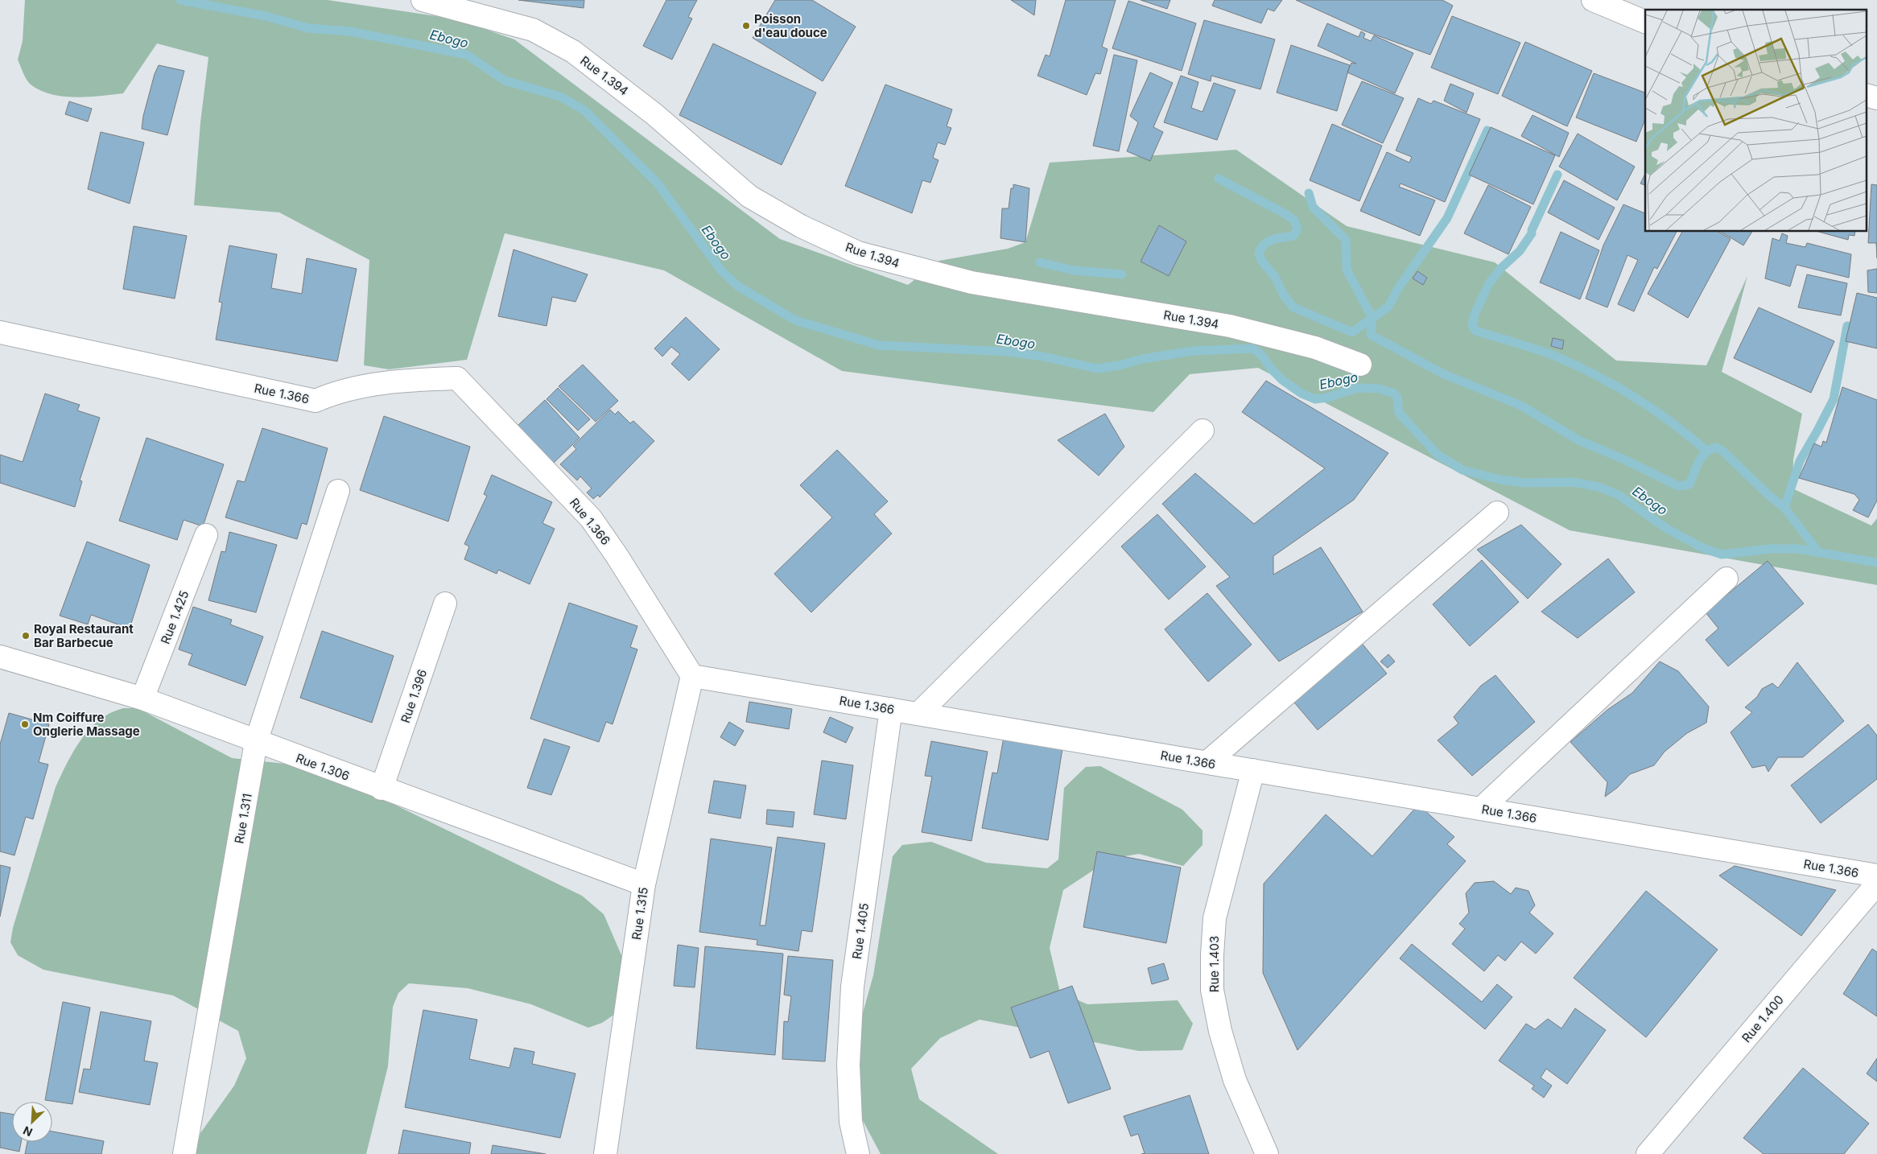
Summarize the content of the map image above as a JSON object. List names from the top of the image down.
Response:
{
  "streets": {
    "street": [
      "Rue 1.394",
      "Rue 1.366",
      "Rue 1.425",
      "Rue 1.396",
      "Rue 1.306",
      "Rue 1.311",
      "Rue 1.315",
      "Rue 1.405",
      "Rue 1.403",
      "Rue 1.400"
    ]
  },
  "crossings": [
    ["Rue 1.366", "Rue 1.315"],
    ["Rue 1.366", "Rue 1.405"],
    ["Rue 1.366", "Rue 1.403"],
    ["Rue 1.425", "Rue 1.306"],
    ["Rue 1.396", "Rue 1.306"],
    ["Rue 1.306", "Rue 1.311"],
    ["Rue 1.306", "Rue 1.315"]
  ],
  "water": ["Ebogo"],
  "places": ["Poisson d'eau douce", "Royal Restaurant Bar Barbecue", "Nm Coiffure Onglerie Massage"],
  "north": "bottom left"
}
